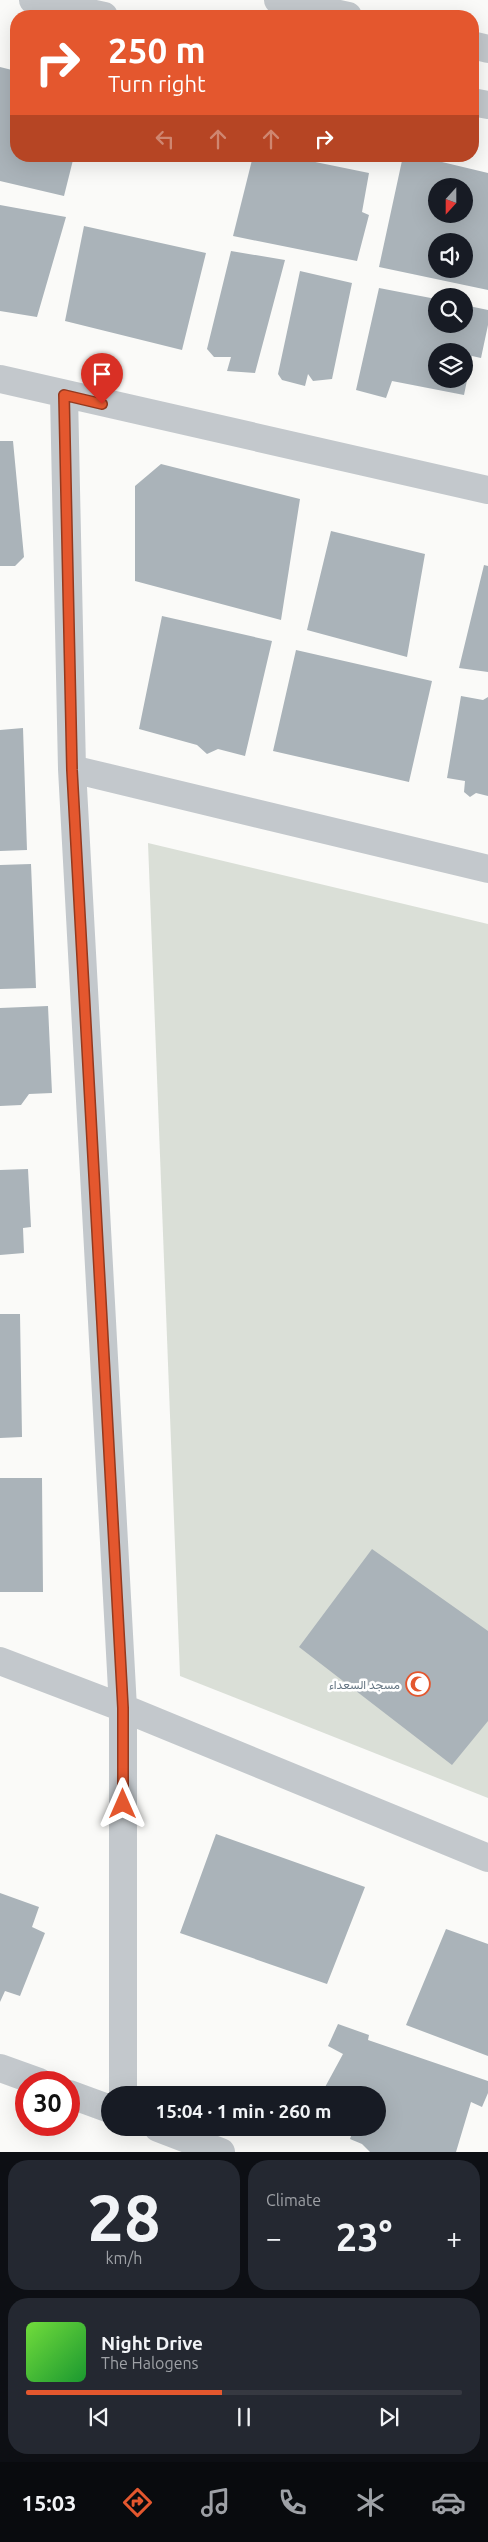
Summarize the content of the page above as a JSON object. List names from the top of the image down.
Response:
{
  "places": {
    "mosque": ["مسجد السعداء"]
  },
  "north": "bottom",
  "page": {
    "turn": ["250 m", "Turn right"],
    "limit": "30",
    "trip": "15:04 · 1 min · 260 m",
    "tile": [
      ["28", "km/h"],
      "Climate"
    ],
    "heat": ["−", "23°", "+"],
    "song": ["Night Drive", "The Halogens"],
    "tabs": "15:03"
  }
}
